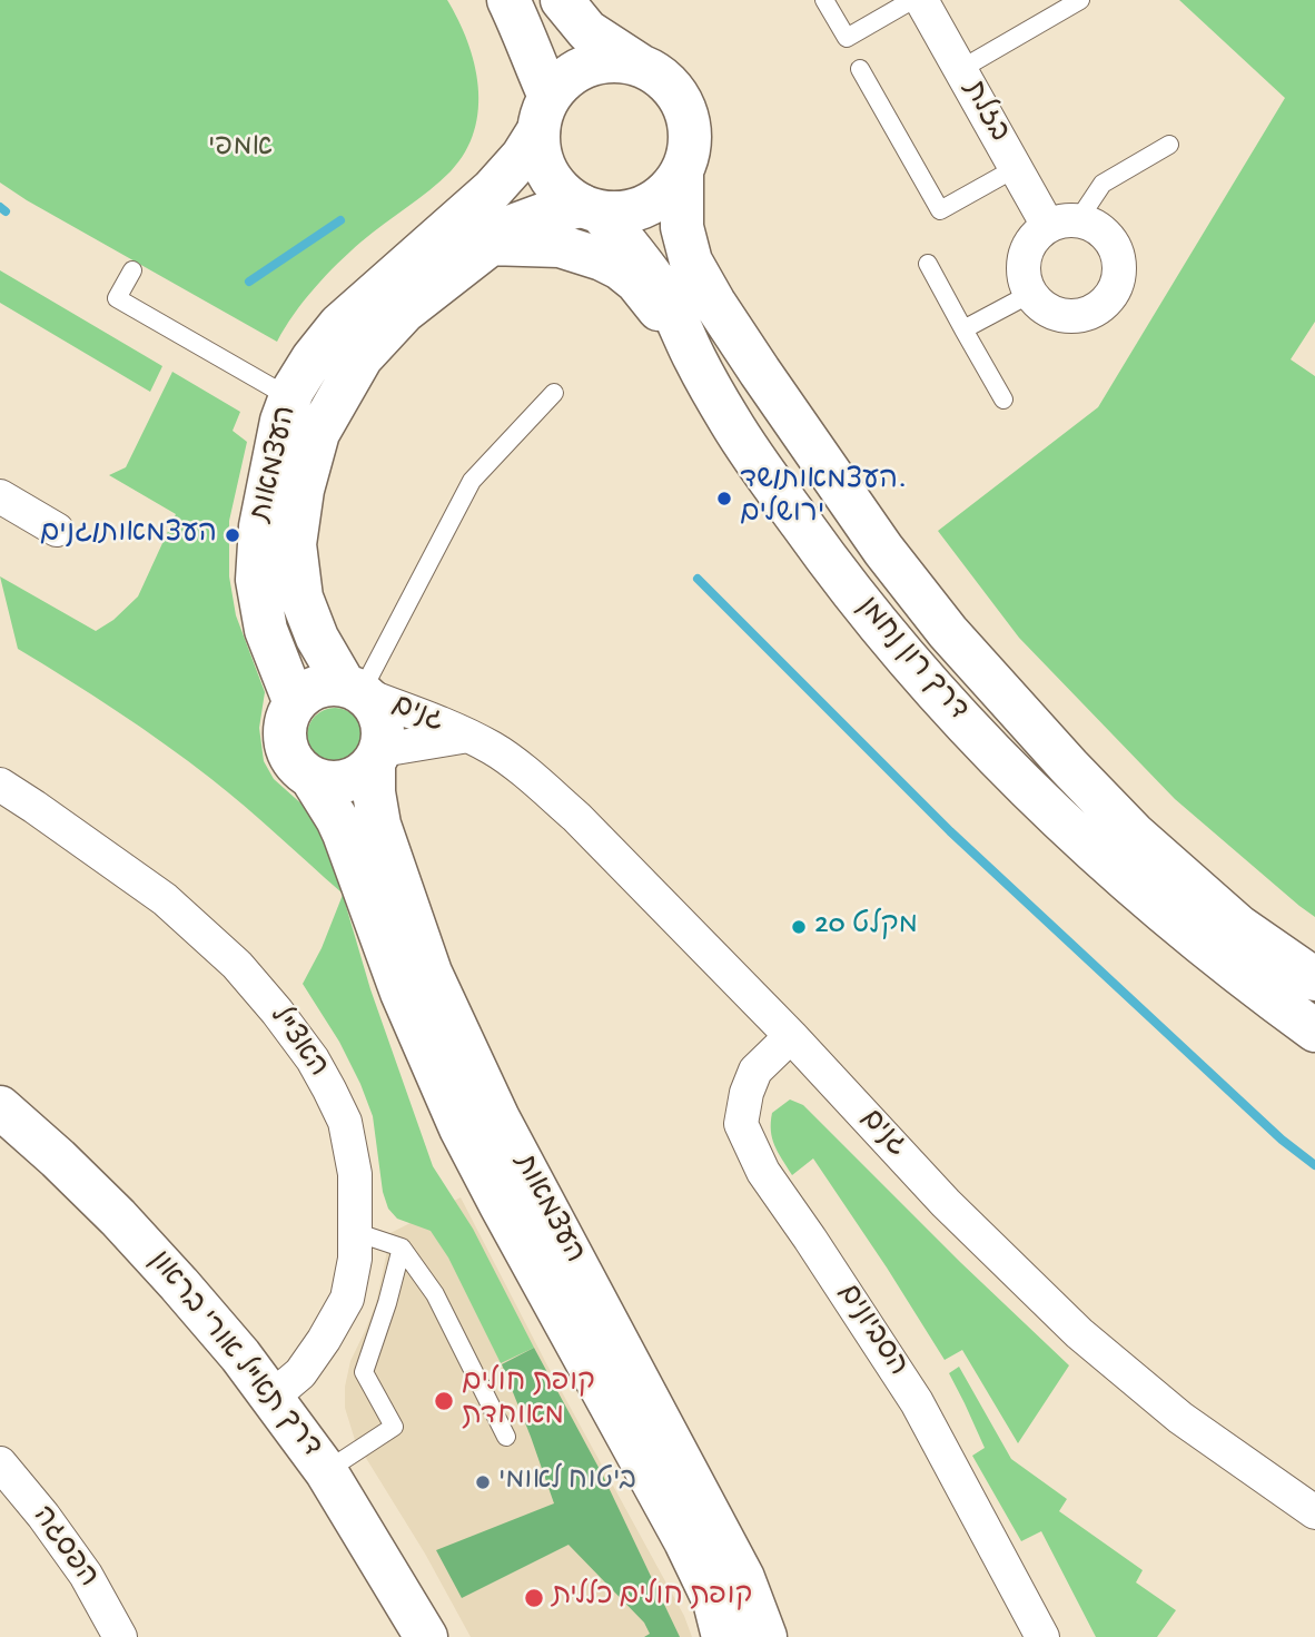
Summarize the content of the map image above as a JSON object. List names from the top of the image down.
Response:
{
  "streets": {
    "street": [
      "בזלת",
      "העצמאות",
      "דרך רון נחמן",
      "גנים",
      "האצ\"ל",
      "הסביונים",
      "דרך תא\"ל אורי בראון",
      "הפסגה"
    ]
  },
  "crossings": [
    ["העצמאות", "דרך רון נחמן"],
    ["העצמאות", "גנים"],
    ["גנים", "הסביונים"],
    ["האצ\"ל", "דרך תא\"ל אורי בראון"]
  ],
  "parks": ["אמפי"],
  "places": [
    "העצמאות/שד. ירושלים",
    "העצמאות/גנים",
    "מקלט 20",
    "קופת חולים מאוחדת",
    "ביטוח לאומי",
    "קופת חולים כללית"
  ]
}
